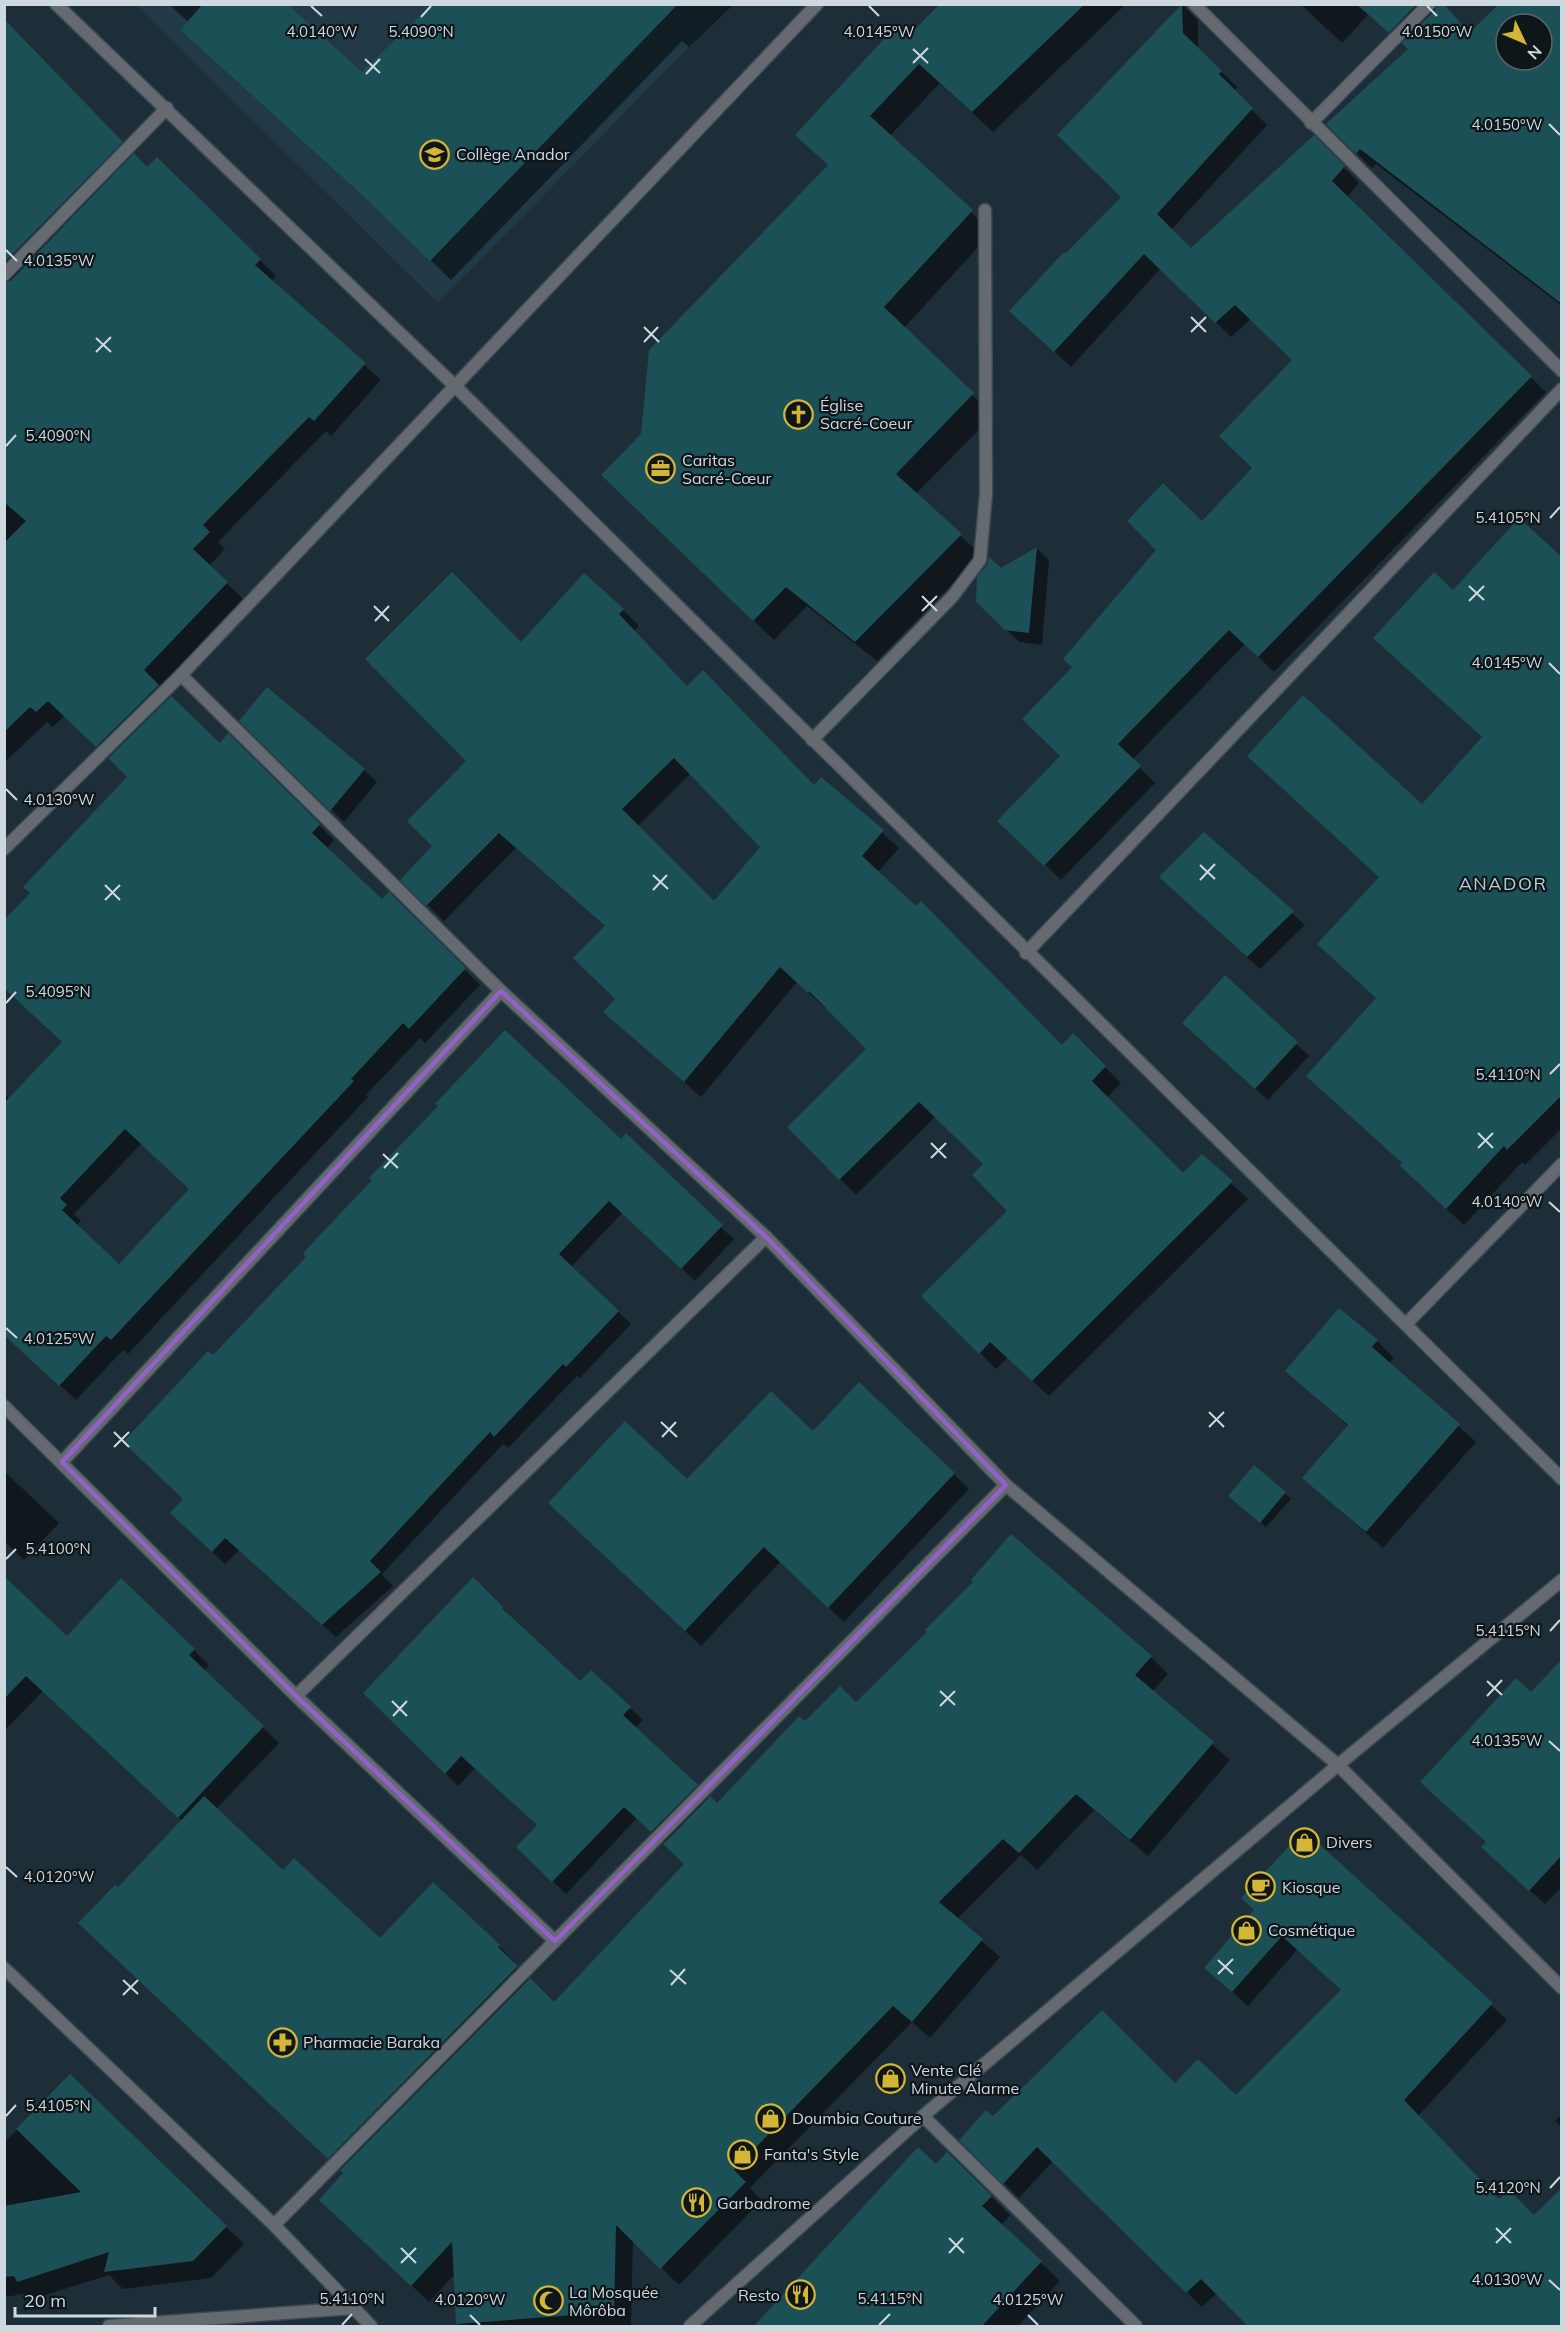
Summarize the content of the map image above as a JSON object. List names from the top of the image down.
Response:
{
  "districts": ["ANADOR"],
  "places": {
    "school or university": ["Collège Anador"],
    "church": ["Église Sacré-Coeur"],
    "office": ["Caritas Sacré-Cœur"],
    "shop": [
      "Divers",
      "Cosmétique",
      "Vente Clé Minute Alarme",
      "Doumbia Couture",
      "Fanta's Style"
    ],
    "cafe": ["Kiosque"],
    "pharmacy": ["Pharmacie Baraka"],
    "restaurant": ["Garbadrome", "Resto"],
    "mosque": ["La Mosquée Môrôba"]
  },
  "scale_bar": "20 m",
  "north": "bottom right",
  "coordinates": [
    "4.0140°W",
    "4.0145°W",
    "4.0150°W",
    "5.4090°N",
    "4.0135°W",
    "5.4105°N",
    "4.0130°W",
    "5.4095°N",
    "5.4110°N",
    "4.0125°W",
    "5.4100°N",
    "5.4115°N",
    "4.0120°W",
    "5.4120°N"
  ]
}
